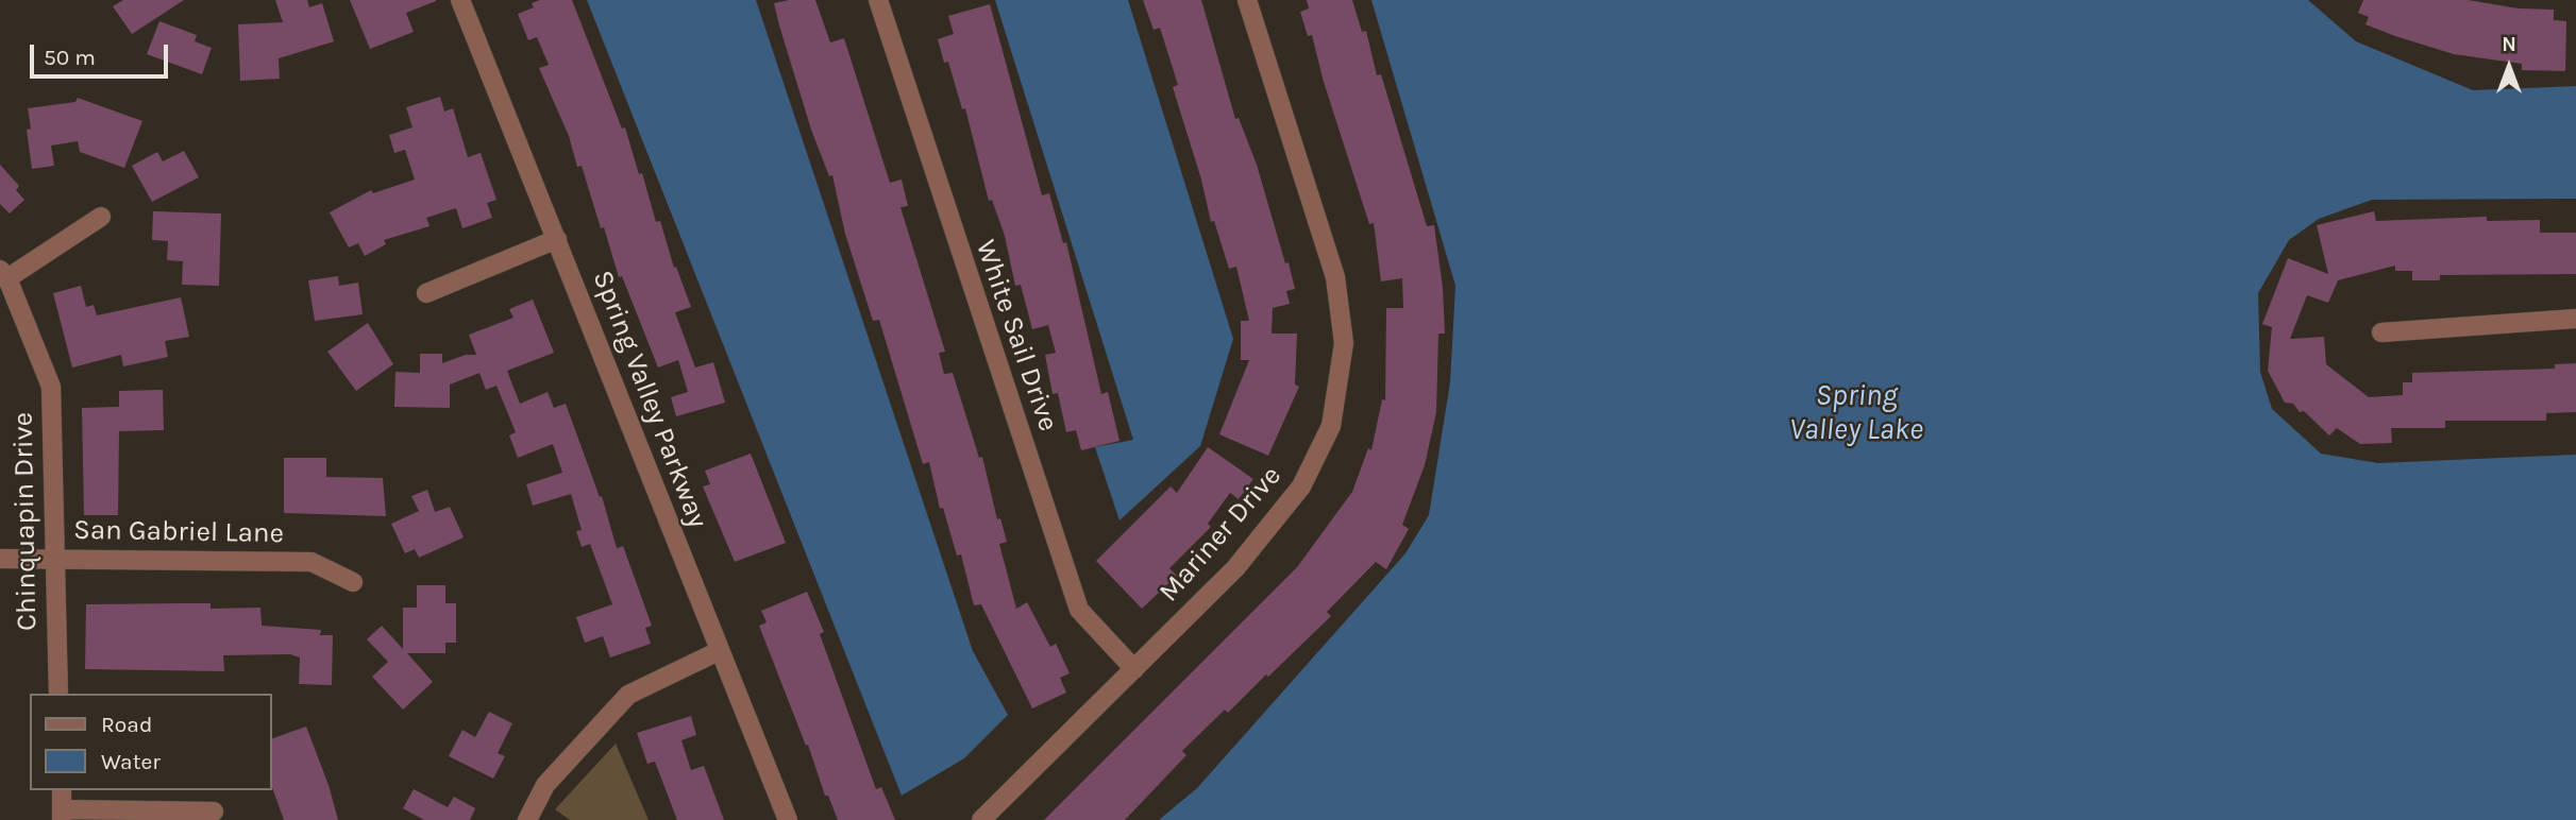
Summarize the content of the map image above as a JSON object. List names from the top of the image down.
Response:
{
  "streets": {
    "street": [
      "White Sail Drive",
      "Spring Valley Parkway",
      "Chinquapin Drive",
      "San Gabriel Lane",
      "Mariner Drive"
    ]
  },
  "crossings": [
    ["White Sail Drive", "Mariner Drive"],
    ["Chinquapin Drive", "San Gabriel Lane"]
  ],
  "water": ["Spring Valley Lake"],
  "legend": ["Road", "Water"],
  "scale_bar": "50 m",
  "north": "top"
}
